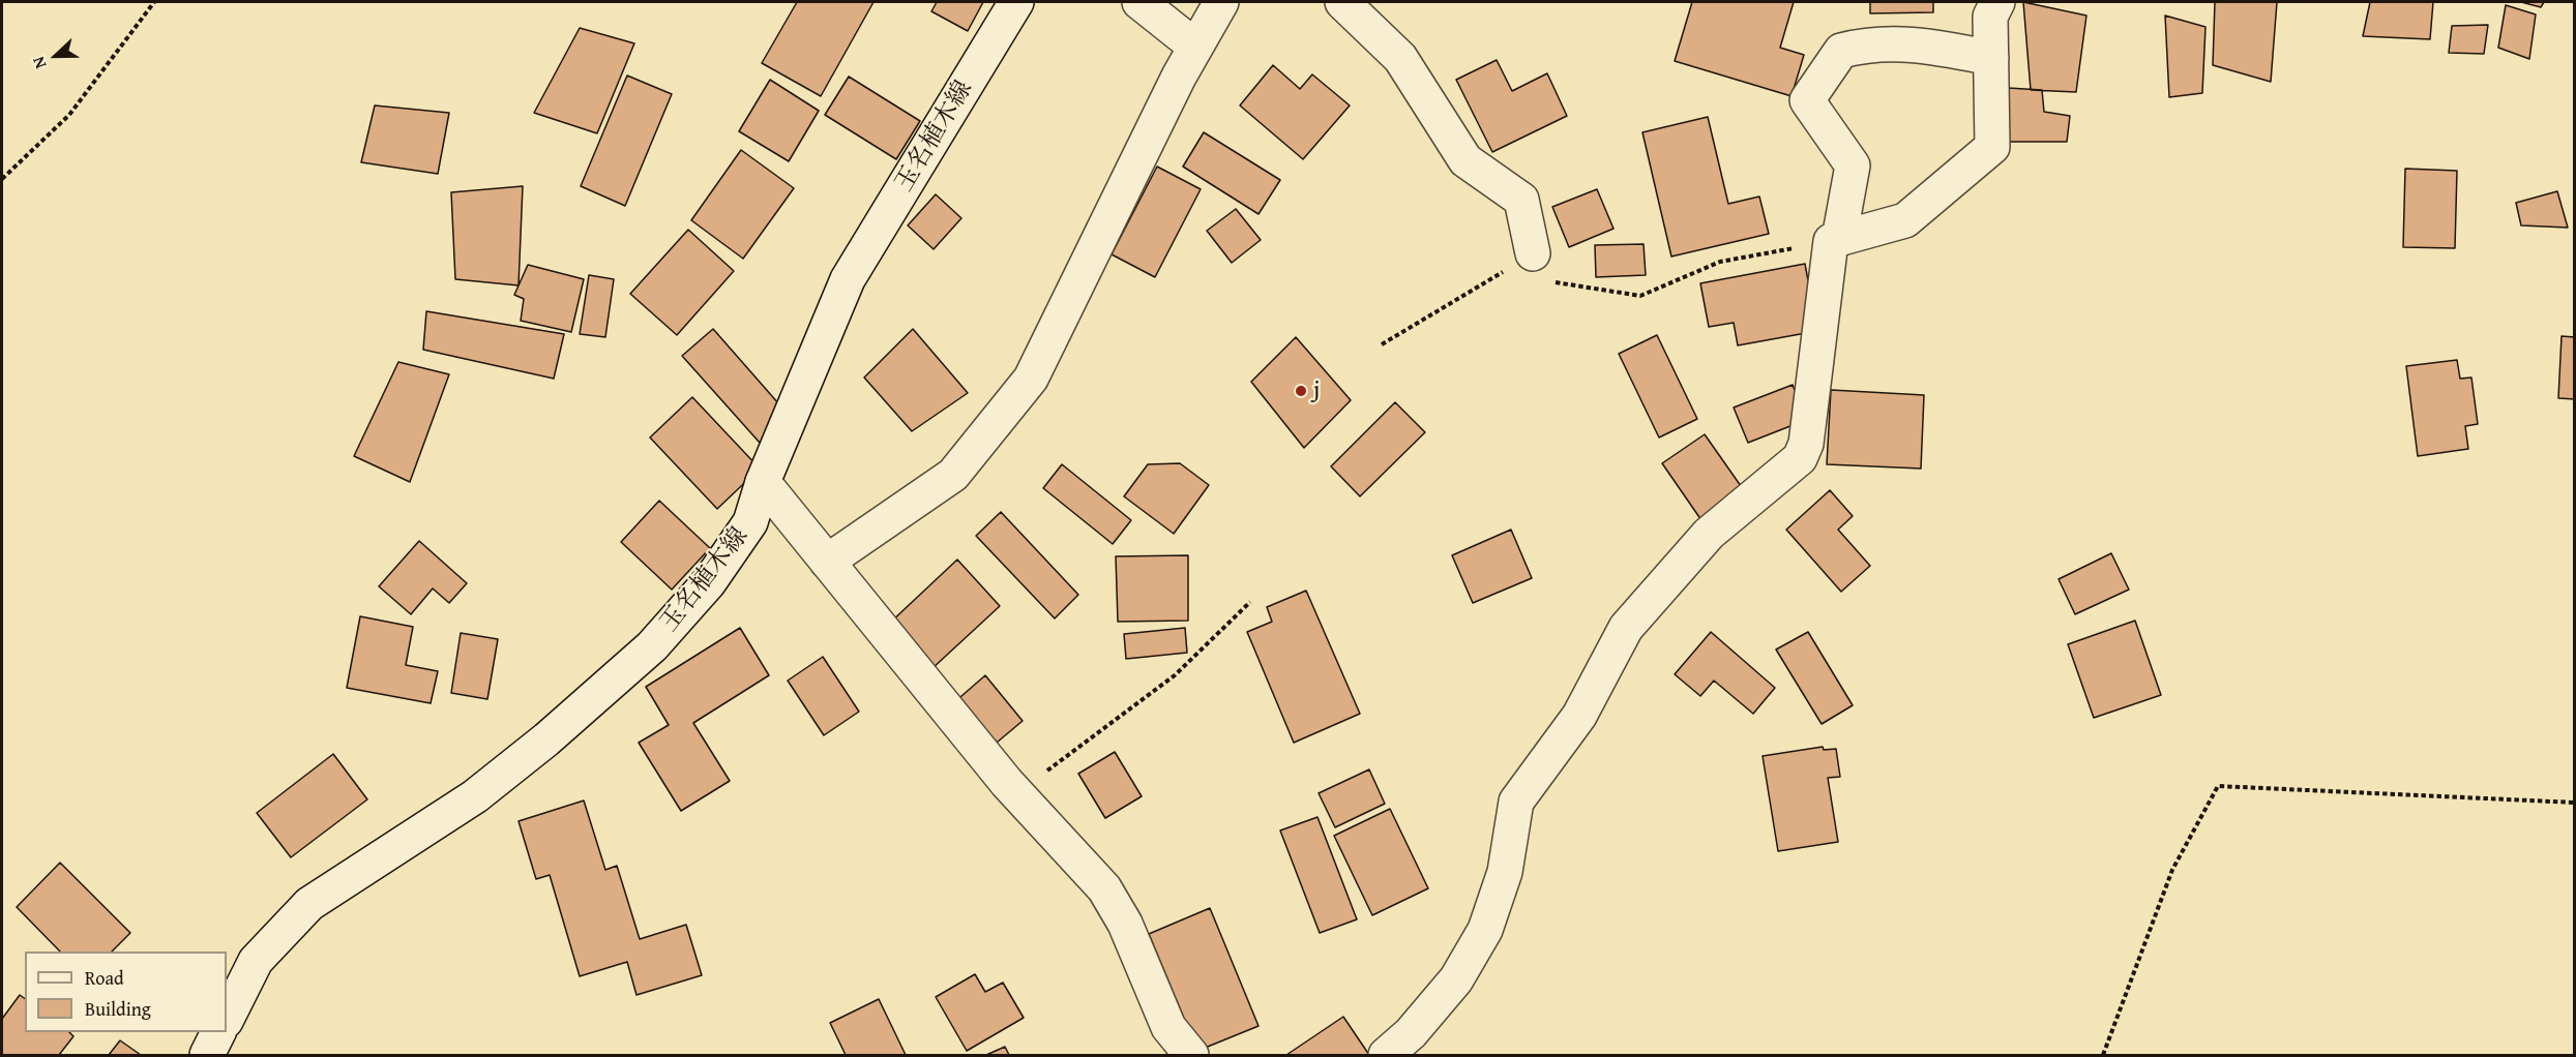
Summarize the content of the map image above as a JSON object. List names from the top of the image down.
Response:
{
  "streets": {
    "street": ["玉名植木線"]
  },
  "places": ["j"],
  "legend": ["Road", "Building"],
  "north": "left"
}
